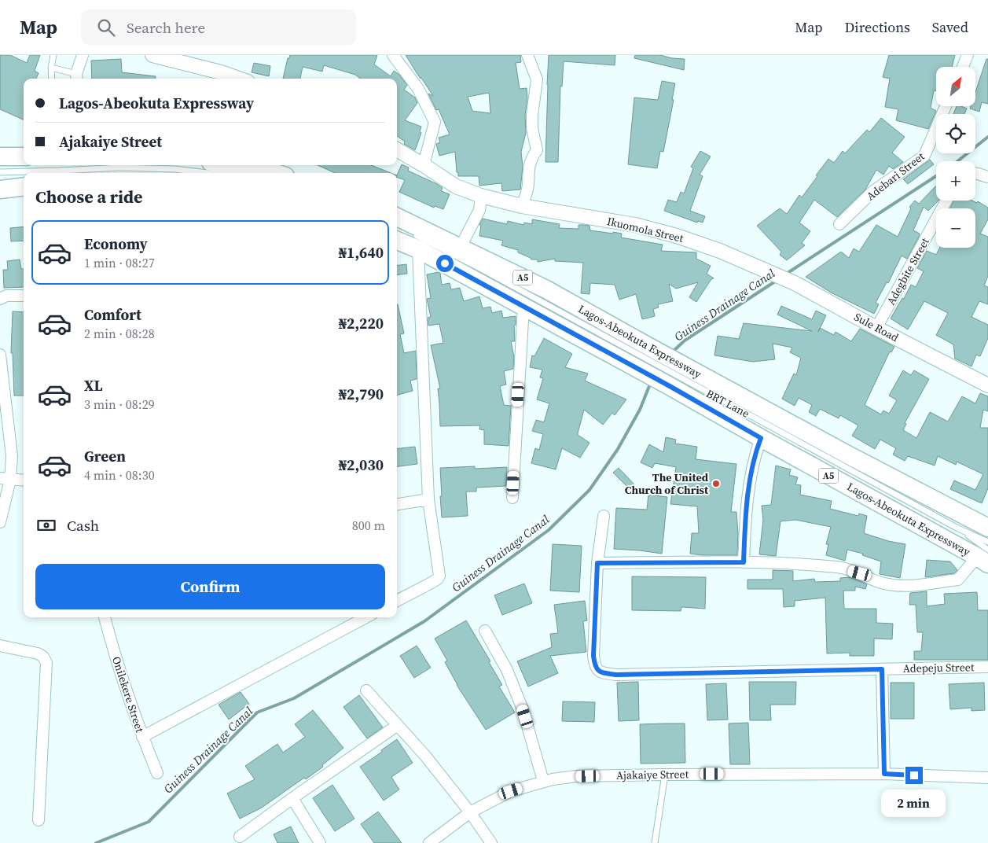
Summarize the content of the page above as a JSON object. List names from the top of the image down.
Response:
{
  "streets": {
    "highway": ["A5", "Lagos-Abeokuta Expressway"],
    "street": [
      "Adebari Street",
      "Ikuomola Street",
      "Adegbite Street",
      "Sule Road",
      "Adepeju Street",
      "Onilekere Street",
      "Ajakaiye Street"
    ],
    "lane": ["BRT Lane"]
  },
  "crossings": [
    ["Ikuomola Street", "Sule Road"],
    ["Adegbite Street", "Sule Road"],
    ["Lagos-Abeokuta Expressway", "BRT Lane"]
  ],
  "water": ["Guiness Drainage Canal"],
  "places": ["The United Church of Christ"],
  "north": "top right",
  "page": {
    "header": "Map",
    "search": "Search here",
    "nav": ["Map", "Directions", "Saved"],
    "map_buttons": ["+", "−"],
    "banner": ["Lagos-Abeokuta Expressway", "Ajakaiye Street"],
    "heading": "Choose a ride",
    "list": [
      {
        "name": "Economy",
        "note": "1 min · 08:27",
        "value": "₦1,640"
      },
      {
        "name": "Comfort",
        "note": "2 min · 08:28",
        "value": "₦2,220"
      },
      {
        "name": "XL",
        "note": "3 min · 08:29",
        "value": "₦2,790"
      },
      {
        "name": "Green",
        "note": "4 min · 08:30",
        "value": "₦2,030"
      }
    ],
    "pay": ["Cash", "800 m"],
    "buttons": "Confirm",
    "bubble": "2 min"
  }
}
